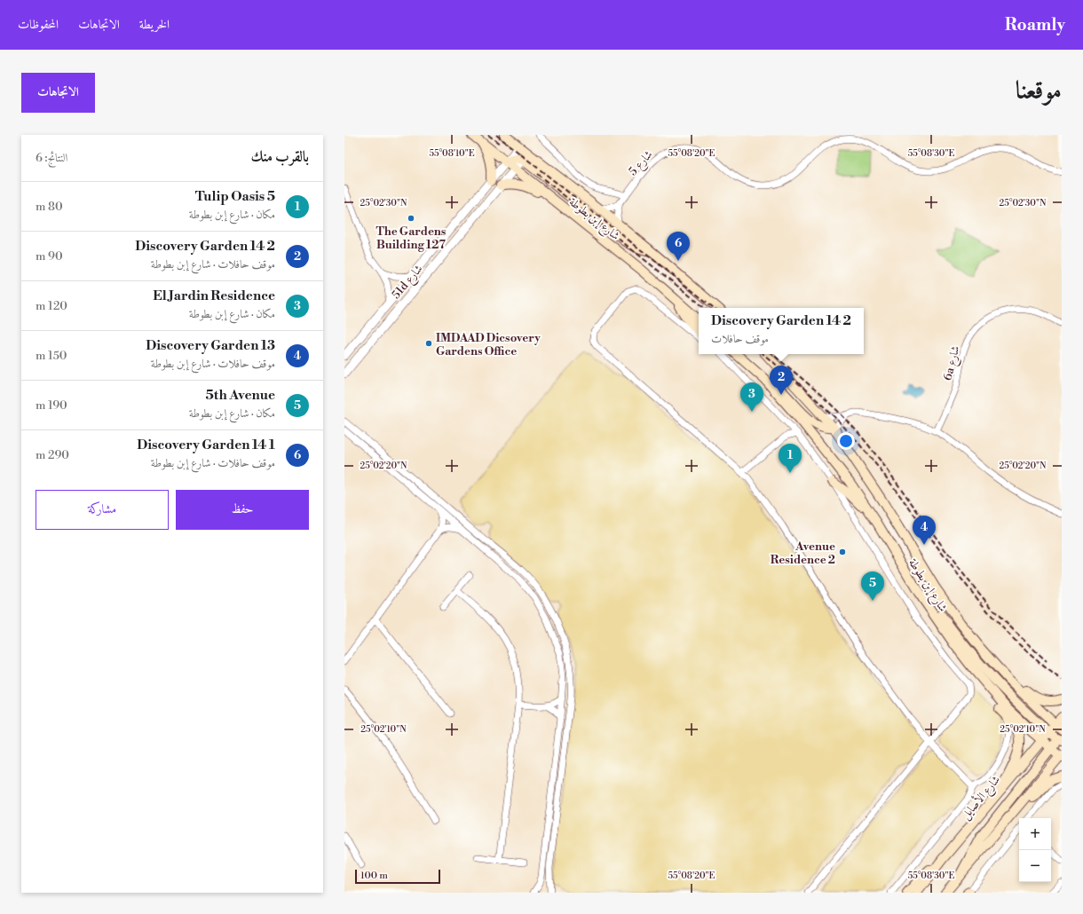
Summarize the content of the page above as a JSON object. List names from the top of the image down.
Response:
{
  "streets": {
    "main road": ["شارع إبن بطوطة", "شارع الأصايل"],
    "street": ["شارع 5", "51d شارع", "6a شارع"]
  },
  "crossings": [
    ["شارع 5", "شارع إبن بطوطة"],
    ["شارع إبن بطوطة", "51d شارع"],
    ["شارع إبن بطوطة", "شارع الأصايل"]
  ],
  "places": ["The Gardens Building 127", "IMDAAD Dicsovery Gardens Office", "Avenue Residence 2"],
  "scale_bar": "100 m",
  "page": {
    "header": "Roamly",
    "nav": ["الخريطة", "الاتجاهات", "المحفوظات"],
    "title": "موقعنا",
    "buttons": [
      "الاتجاهات",
      ["حفظ", "مشاركة"]
    ],
    "heading": ["بالقرب منك", "النتائج: 6"],
    "list": [
      {
        "mark": "1",
        "name": "Tulip Oasis 5",
        "note": "مكان · شارع إبن بطوطة",
        "value": "80 m"
      },
      {
        "mark": "2",
        "name": "Discovery Garden 14 2",
        "note": "موقف حافلات · شارع إبن بطوطة",
        "value": "90 m"
      },
      {
        "mark": "3",
        "name": "El Jardin Residence",
        "note": "مكان · شارع إبن بطوطة",
        "value": "120 m"
      },
      {
        "mark": "4",
        "name": "Discovery Garden 13",
        "note": "موقف حافلات · شارع إبن بطوطة",
        "value": "150 m"
      },
      {
        "mark": "5",
        "name": "5th Avenue",
        "note": "مكان · شارع إبن بطوطة",
        "value": "190 m"
      },
      {
        "mark": "6",
        "name": "Discovery Garden 14 1",
        "note": "موقف حافلات · شارع إبن بطوطة",
        "value": "290 m"
      }
    ],
    "pins": [
      "6",
      "2",
      "3",
      "1",
      "4",
      "5"
    ],
    "popup": ["Discovery Garden 14 2", "موقف حافلات"],
    "map_buttons": ["+", "−"],
    "scale": "100 m"
  },
  "coordinates": [
    "55°08'10\"E",
    "55°08'20\"E",
    "55°08'30\"E",
    "25°02'30\"N",
    "25°02'20\"N",
    "25°02'10\"N"
  ]
}
